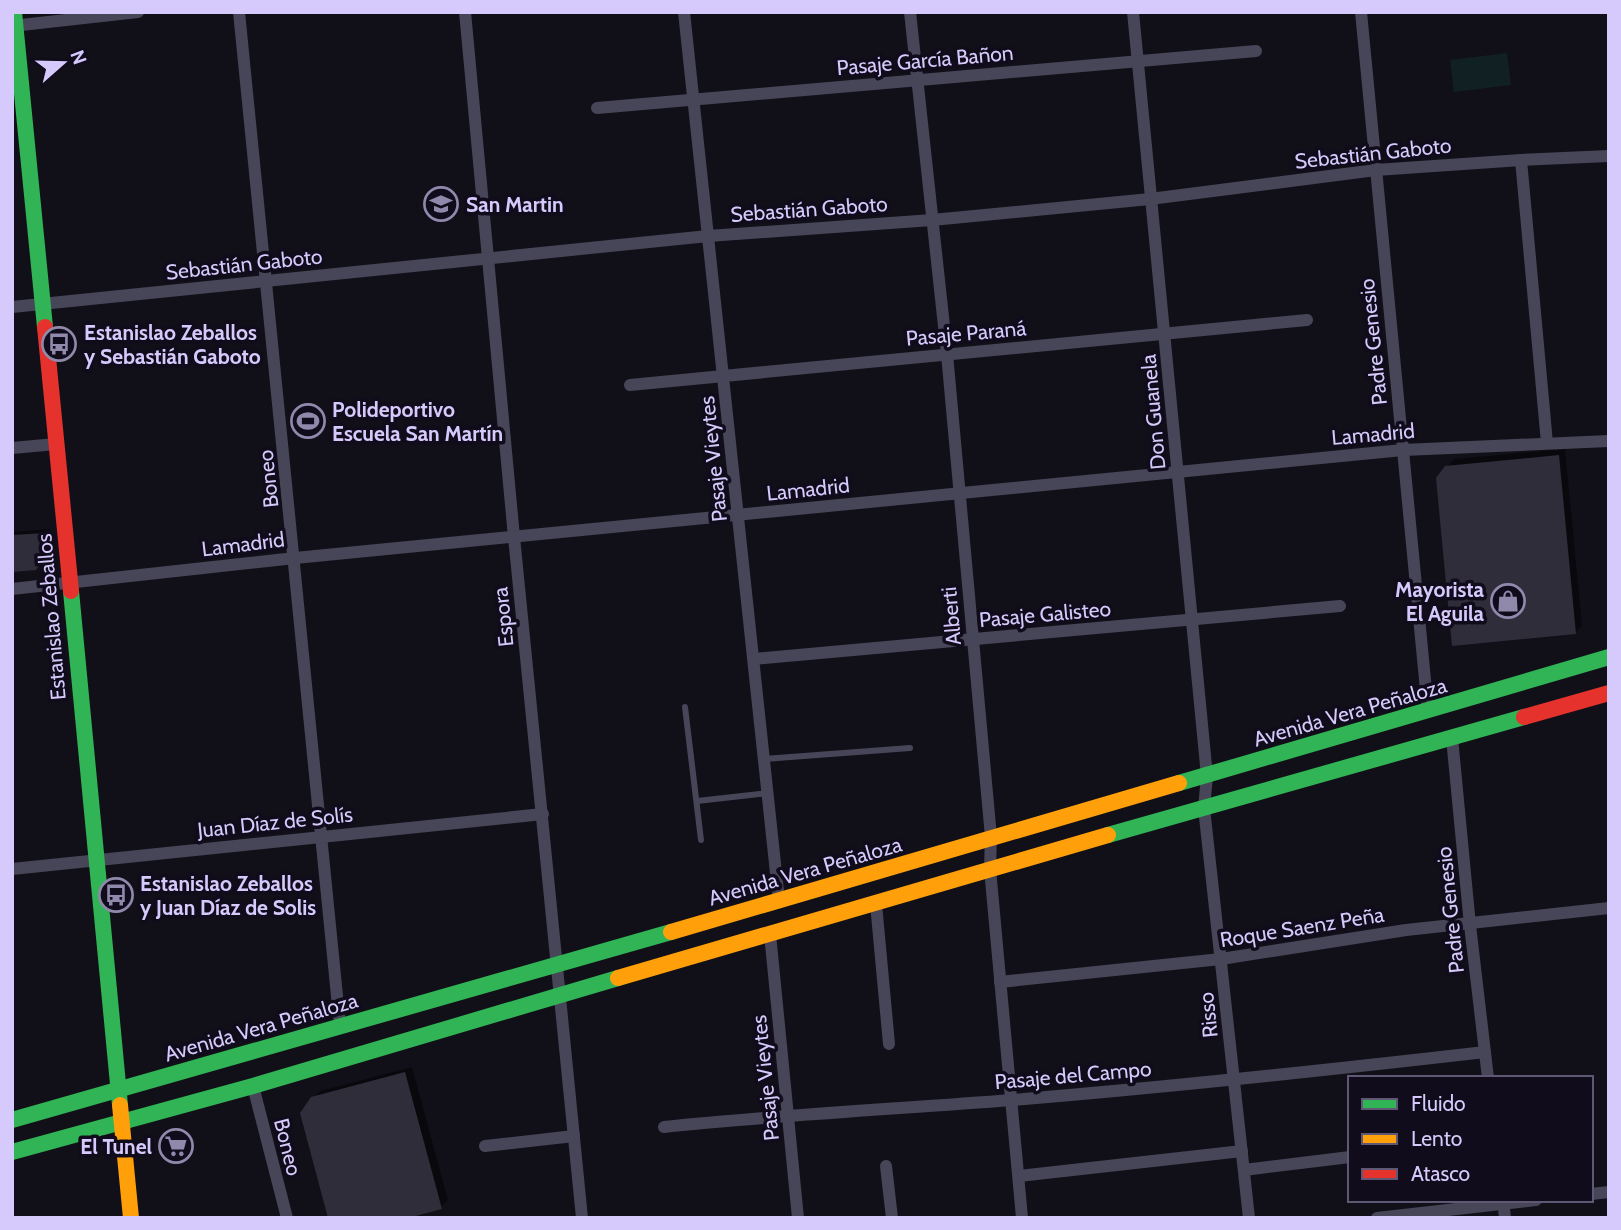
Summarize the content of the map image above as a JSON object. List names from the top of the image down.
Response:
{
  "streets": {
    "main road": ["Estanislao Zeballos", "Avenida Vera Peñaloza"],
    "street": [
      "Pasaje García Bañon",
      "Sebastián Gaboto",
      "Pasaje Paraná",
      "Padre Genesio",
      "Don Guanela",
      "Lamadrid",
      "Pasaje Vieytes",
      "Boneo",
      "Pasaje Galisteo",
      "Alberti",
      "Espora",
      "Juan Díaz de Solís",
      "Roque Saenz Peña",
      "Risso",
      "Pasaje del Campo"
    ]
  },
  "crossings": [
    ["Pasaje García Bañon", "Don Guanela"],
    ["Pasaje García Bañon", "Pasaje Vieytes"],
    ["Pasaje García Bañon", "Alberti"],
    ["Sebastián Gaboto", "Padre Genesio"],
    ["Sebastián Gaboto", "Don Guanela"],
    ["Sebastián Gaboto", "Pasaje Vieytes"],
    ["Sebastián Gaboto", "Boneo"],
    ["Sebastián Gaboto", "Alberti"],
    ["Sebastián Gaboto", "Estanislao Zeballos"],
    ["Sebastián Gaboto", "Espora"],
    ["Pasaje Paraná", "Don Guanela"],
    ["Pasaje Paraná", "Pasaje Vieytes"],
    ["Pasaje Paraná", "Alberti"],
    ["Padre Genesio", "Lamadrid"],
    ["Padre Genesio", "Avenida Vera Peñaloza"],
    ["Padre Genesio", "Roque Saenz Peña"],
    ["Padre Genesio", "Pasaje del Campo"],
    ["Don Guanela", "Lamadrid"],
    ["Don Guanela", "Pasaje Galisteo"],
    ["Don Guanela", "Avenida Vera Peñaloza"],
    ["Don Guanela", "Risso"],
    ["Lamadrid", "Pasaje Vieytes"],
    ["Lamadrid", "Boneo"],
    ["Lamadrid", "Alberti"],
    ["Lamadrid", "Estanislao Zeballos"],
    ["Lamadrid", "Espora"],
    ["Pasaje Vieytes", "Pasaje Galisteo"],
    ["Pasaje Vieytes", "Avenida Vera Peñaloza"],
    ["Pasaje Vieytes", "Pasaje del Campo"],
    ["Boneo", "Avenida Vera Peñaloza"],
    ["Boneo", "Juan Díaz de Solís"],
    ["Pasaje Galisteo", "Alberti"],
    ["Alberti", "Avenida Vera Peñaloza"],
    ["Alberti", "Roque Saenz Peña"],
    ["Alberti", "Pasaje del Campo"],
    ["Estanislao Zeballos", "Avenida Vera Peñaloza"],
    ["Estanislao Zeballos", "Juan Díaz de Solís"],
    ["Espora", "Avenida Vera Peñaloza"],
    ["Espora", "Juan Díaz de Solís"],
    ["Roque Saenz Peña", "Risso"],
    ["Risso", "Pasaje del Campo"]
  ],
  "places": {
    "school or university": ["San Martin"],
    "bus stop": ["Estanislao Zeballos y Sebastián Gaboto", "Estanislao Zeballos y Juan Díaz de Solis"],
    "sports": ["Polideportivo Escuela San Martín"],
    "shop": ["Mayorista El Aguila"],
    "supermarket": ["El Tunel"]
  },
  "legend": ["Fluido", "Lento", "Atasco"],
  "north": "right"
}
